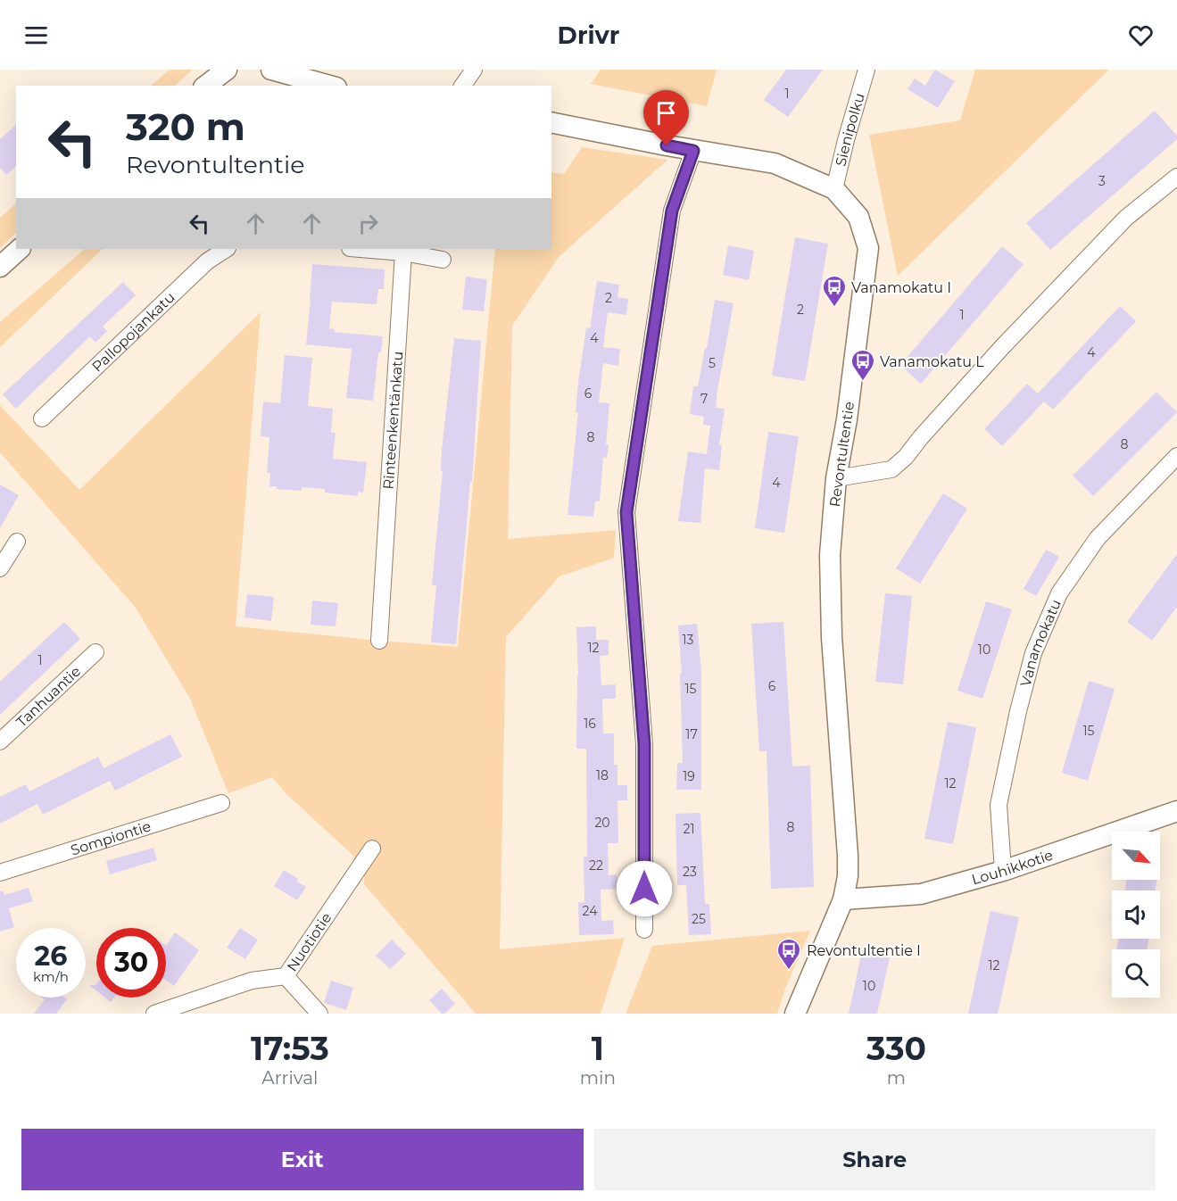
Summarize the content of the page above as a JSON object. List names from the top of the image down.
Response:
{
  "streets": {
    "street": [
      "Sienipolku",
      "Pallopojankatu",
      "Rinteenkentänkatu",
      "Revontultentie",
      "Vanamokatu",
      "Tanhuantie",
      "Sompiontie",
      "Louhikkotie",
      "Nuotiotie"
    ]
  },
  "crossings": [
    ["Sienipolku", "Revontultentie"],
    ["Revontultentie", "Louhikkotie"],
    ["Vanamokatu", "Louhikkotie"]
  ],
  "places": {
    "bus stop": ["Vanamokatu I", "Vanamokatu L", "Revontultentie I"]
  },
  "house_numbers": [
    "1",
    "3",
    "2",
    "2",
    "1",
    "4",
    "4",
    "5",
    "6",
    "7",
    "8",
    "8",
    "4",
    "13",
    "12",
    "10",
    "1",
    "6",
    "15",
    "16",
    "15",
    "17",
    "18",
    "19",
    "12",
    "20",
    "8",
    "21",
    "22",
    "23",
    "24",
    "25",
    "12",
    "10"
  ],
  "north": "bottom right",
  "page": {
    "header": "Drivr",
    "turn": ["320 m", "Revontultentie"],
    "speed": "26 km/h",
    "limit": "30",
    "eta": [
      "17:53",
      "Arrival",
      "1",
      "min",
      "330",
      "m"
    ],
    "buttons": ["Exit", "Share"]
  }
}
